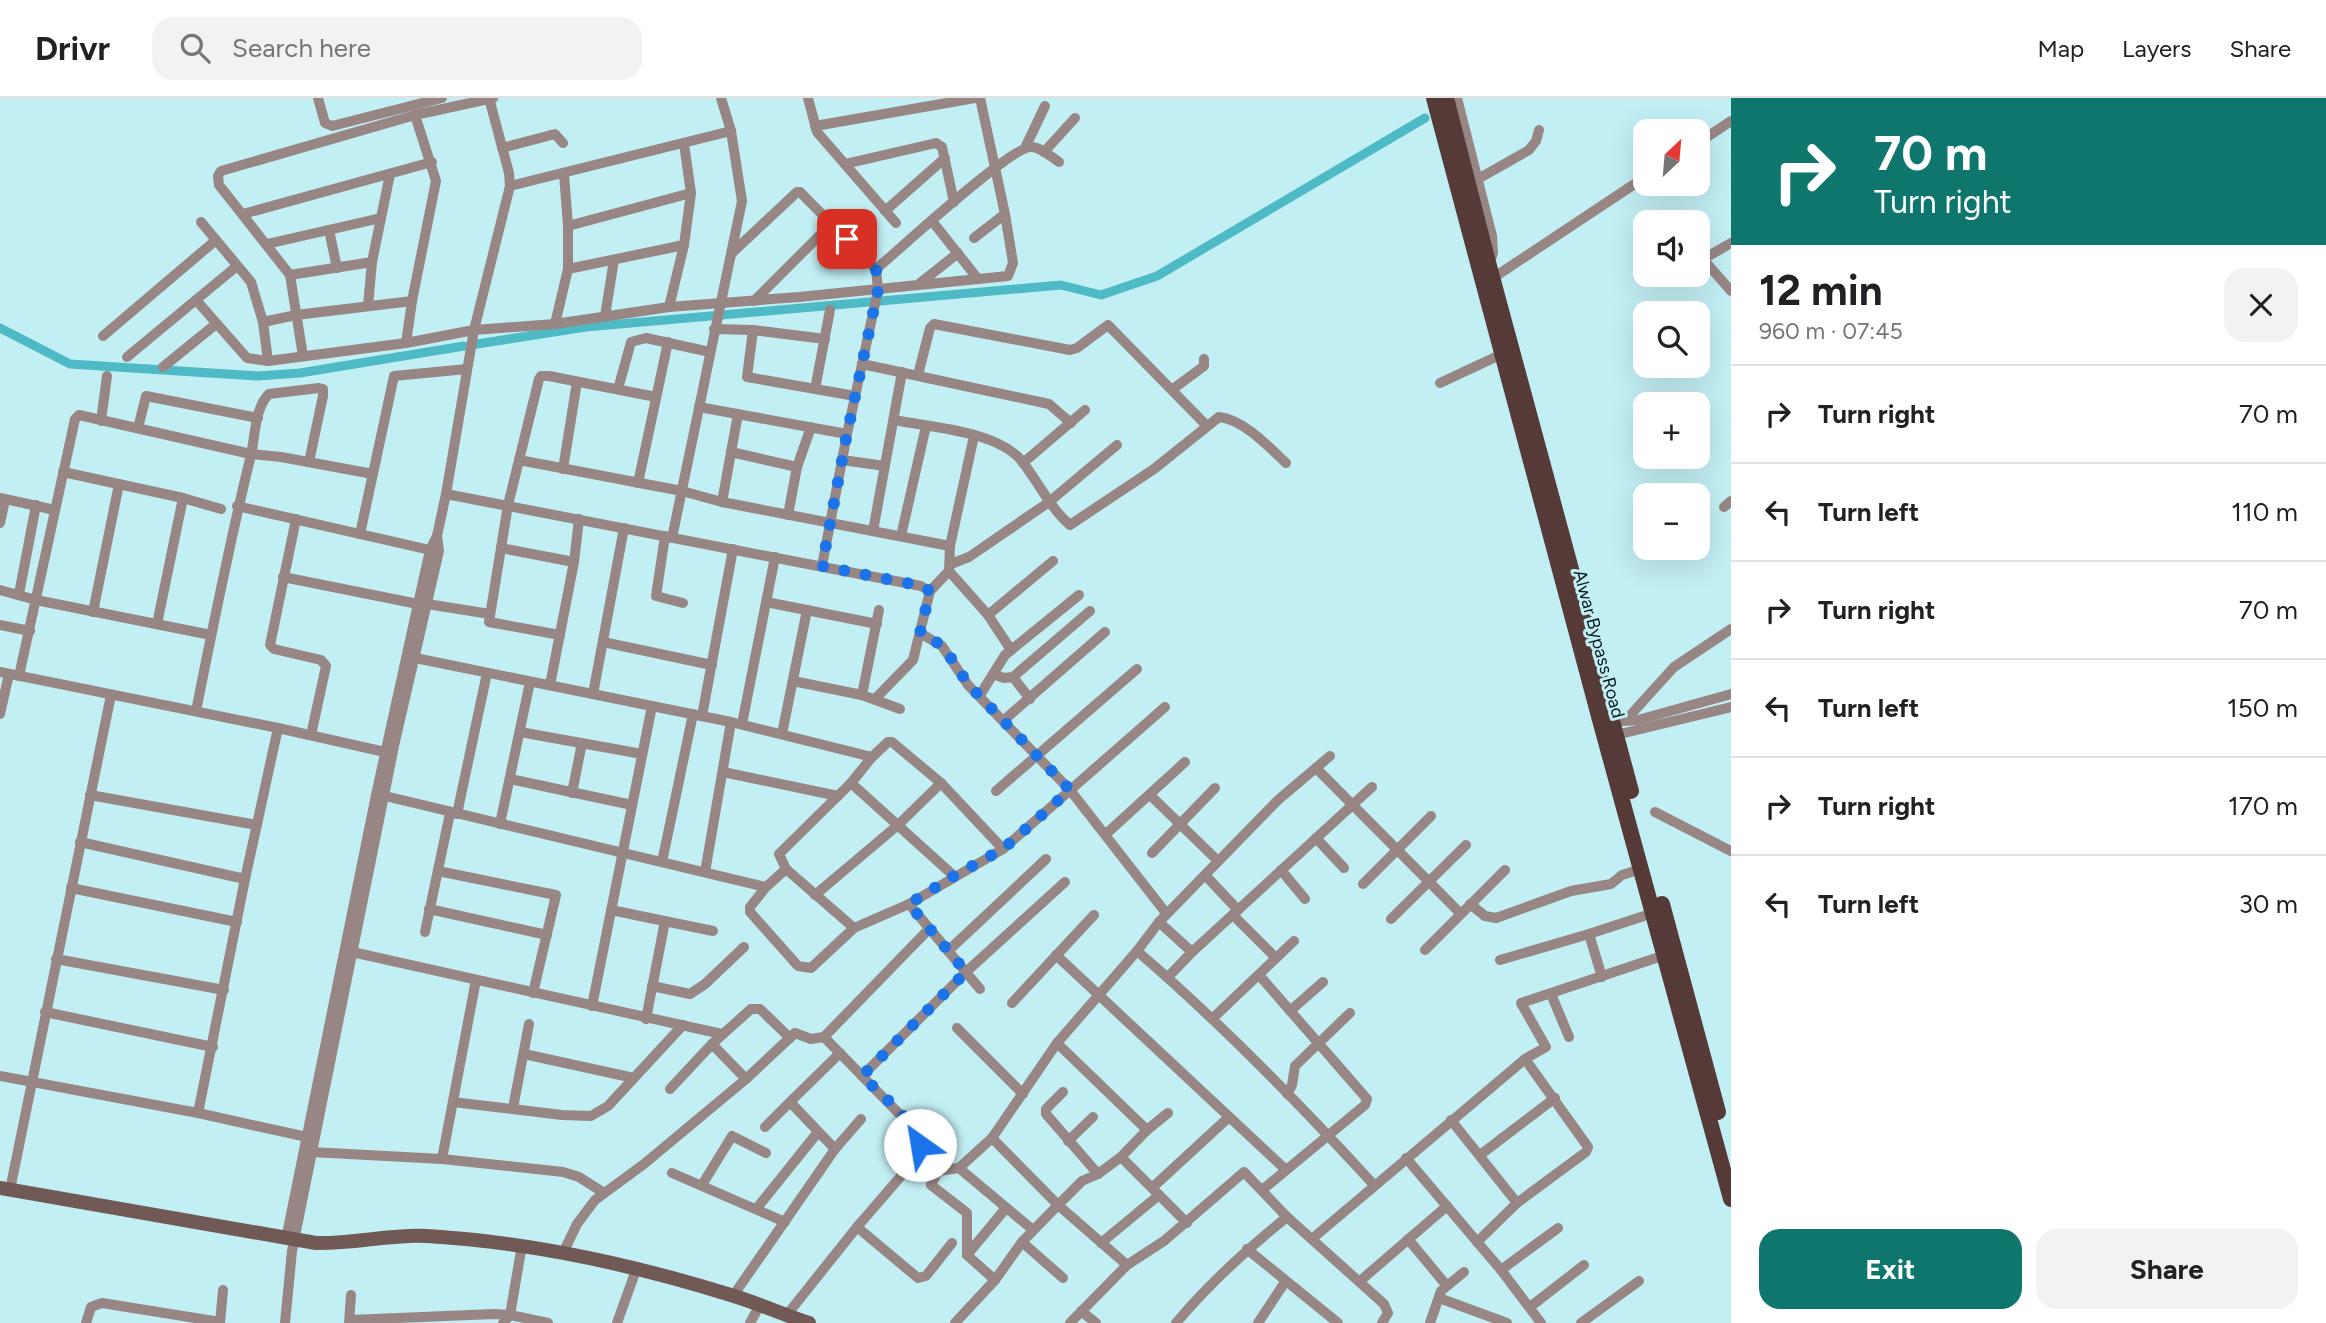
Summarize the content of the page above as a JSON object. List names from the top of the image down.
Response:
{
  "streets": {
    "main road": ["Alwar Bypass Road"]
  },
  "north": "top right",
  "page": {
    "header": "Drivr",
    "search": "Search here",
    "nav": ["Map", "Layers", "Share"],
    "turn": ["70 m", "Turn right"],
    "map_buttons": ["+", "−"],
    "heading": ["12 min", "960 m · 07:45"],
    "list": [
      {
        "name": "Turn right",
        "value": "70 m"
      },
      {
        "name": "Turn left",
        "value": "110 m"
      },
      {
        "name": "Turn right",
        "value": "70 m"
      },
      {
        "name": "Turn left",
        "value": "150 m"
      },
      {
        "name": "Turn right",
        "value": "170 m"
      },
      {
        "name": "Turn left",
        "value": "30 m"
      }
    ],
    "buttons": ["Exit", "Share"]
  }
}
